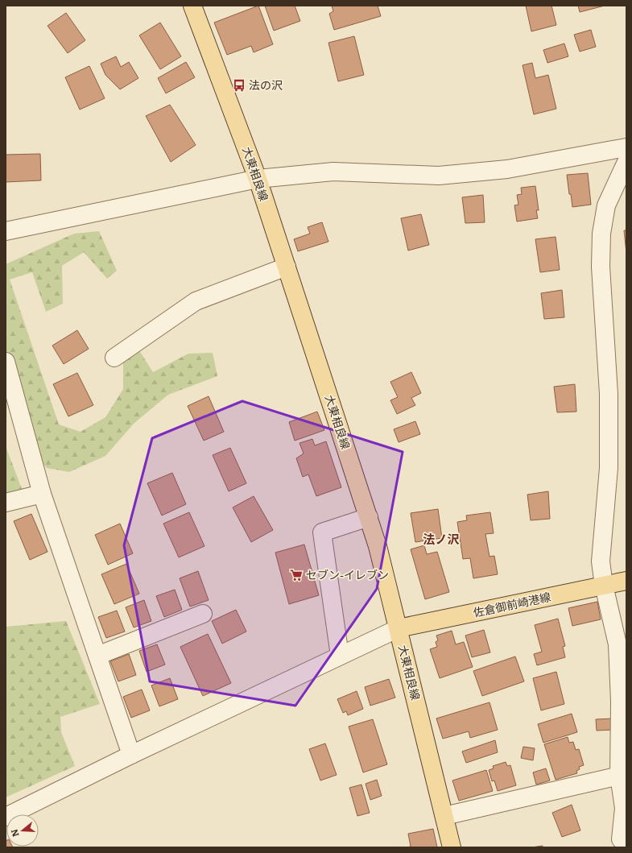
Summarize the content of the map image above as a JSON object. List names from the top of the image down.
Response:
{
  "streets": {
    "main road": ["大東相良線", "佐倉御前崎港線"]
  },
  "crossings": [
    ["大東相良線", "佐倉御前崎港線"]
  ],
  "districts": ["法ノ沢"],
  "places": {
    "bus stop": ["法の沢"],
    "supermarket": ["セブン-イレブン"]
  },
  "north": "left"
}
